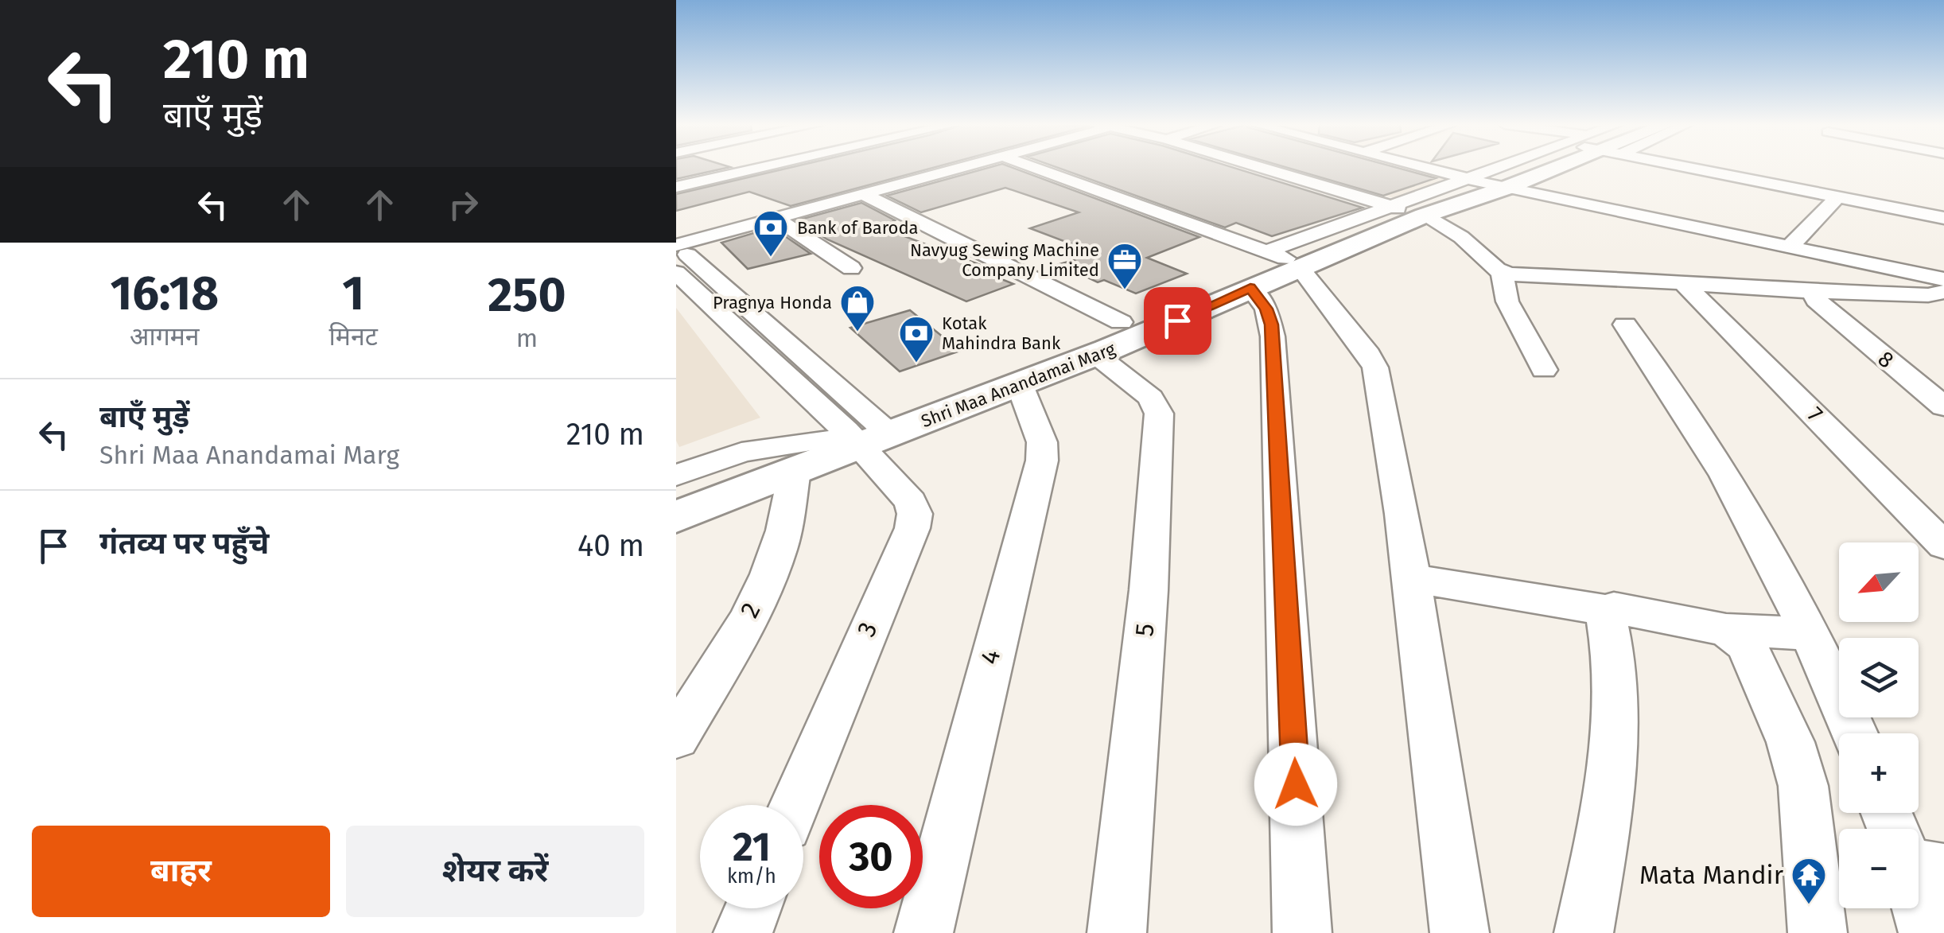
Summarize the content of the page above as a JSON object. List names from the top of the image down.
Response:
{
  "streets": {
    "main road": ["Shri Maa Anandamai Marg"],
    "street": [
      "8",
      "7",
      "2",
      "3",
      "5",
      "4"
    ]
  },
  "crossings": [
    ["Shri Maa Anandamai Marg", "2"],
    ["Shri Maa Anandamai Marg", "3"],
    ["Shri Maa Anandamai Marg", "5"],
    ["Shri Maa Anandamai Marg", "4"]
  ],
  "places": {
    "bank": ["Bank of Baroda", "Kotak Mahindra Bank"],
    "office": ["Navyug Sewing Machine Company Limited"],
    "shop": ["Pragnya Honda"],
    "temple": ["Mata Mandir"]
  },
  "north": "bottom left",
  "page": {
    "turn": ["210 m", "बाएँ मुड़ें"],
    "eta": [
      "16:18",
      "आगमन",
      "1",
      "मिनट",
      "250",
      "m"
    ],
    "list": [
      {
        "name": "बाएँ मुड़ें",
        "note": "Shri Maa Anandamai Marg",
        "value": "210 m"
      },
      {
        "name": "गंतव्य पर पहुँचे",
        "value": "40 m"
      }
    ],
    "map_buttons": ["+", "−"],
    "speed": "21 km/h",
    "limit": "30",
    "buttons": ["बाहर", "शेयर करें"]
  }
}
